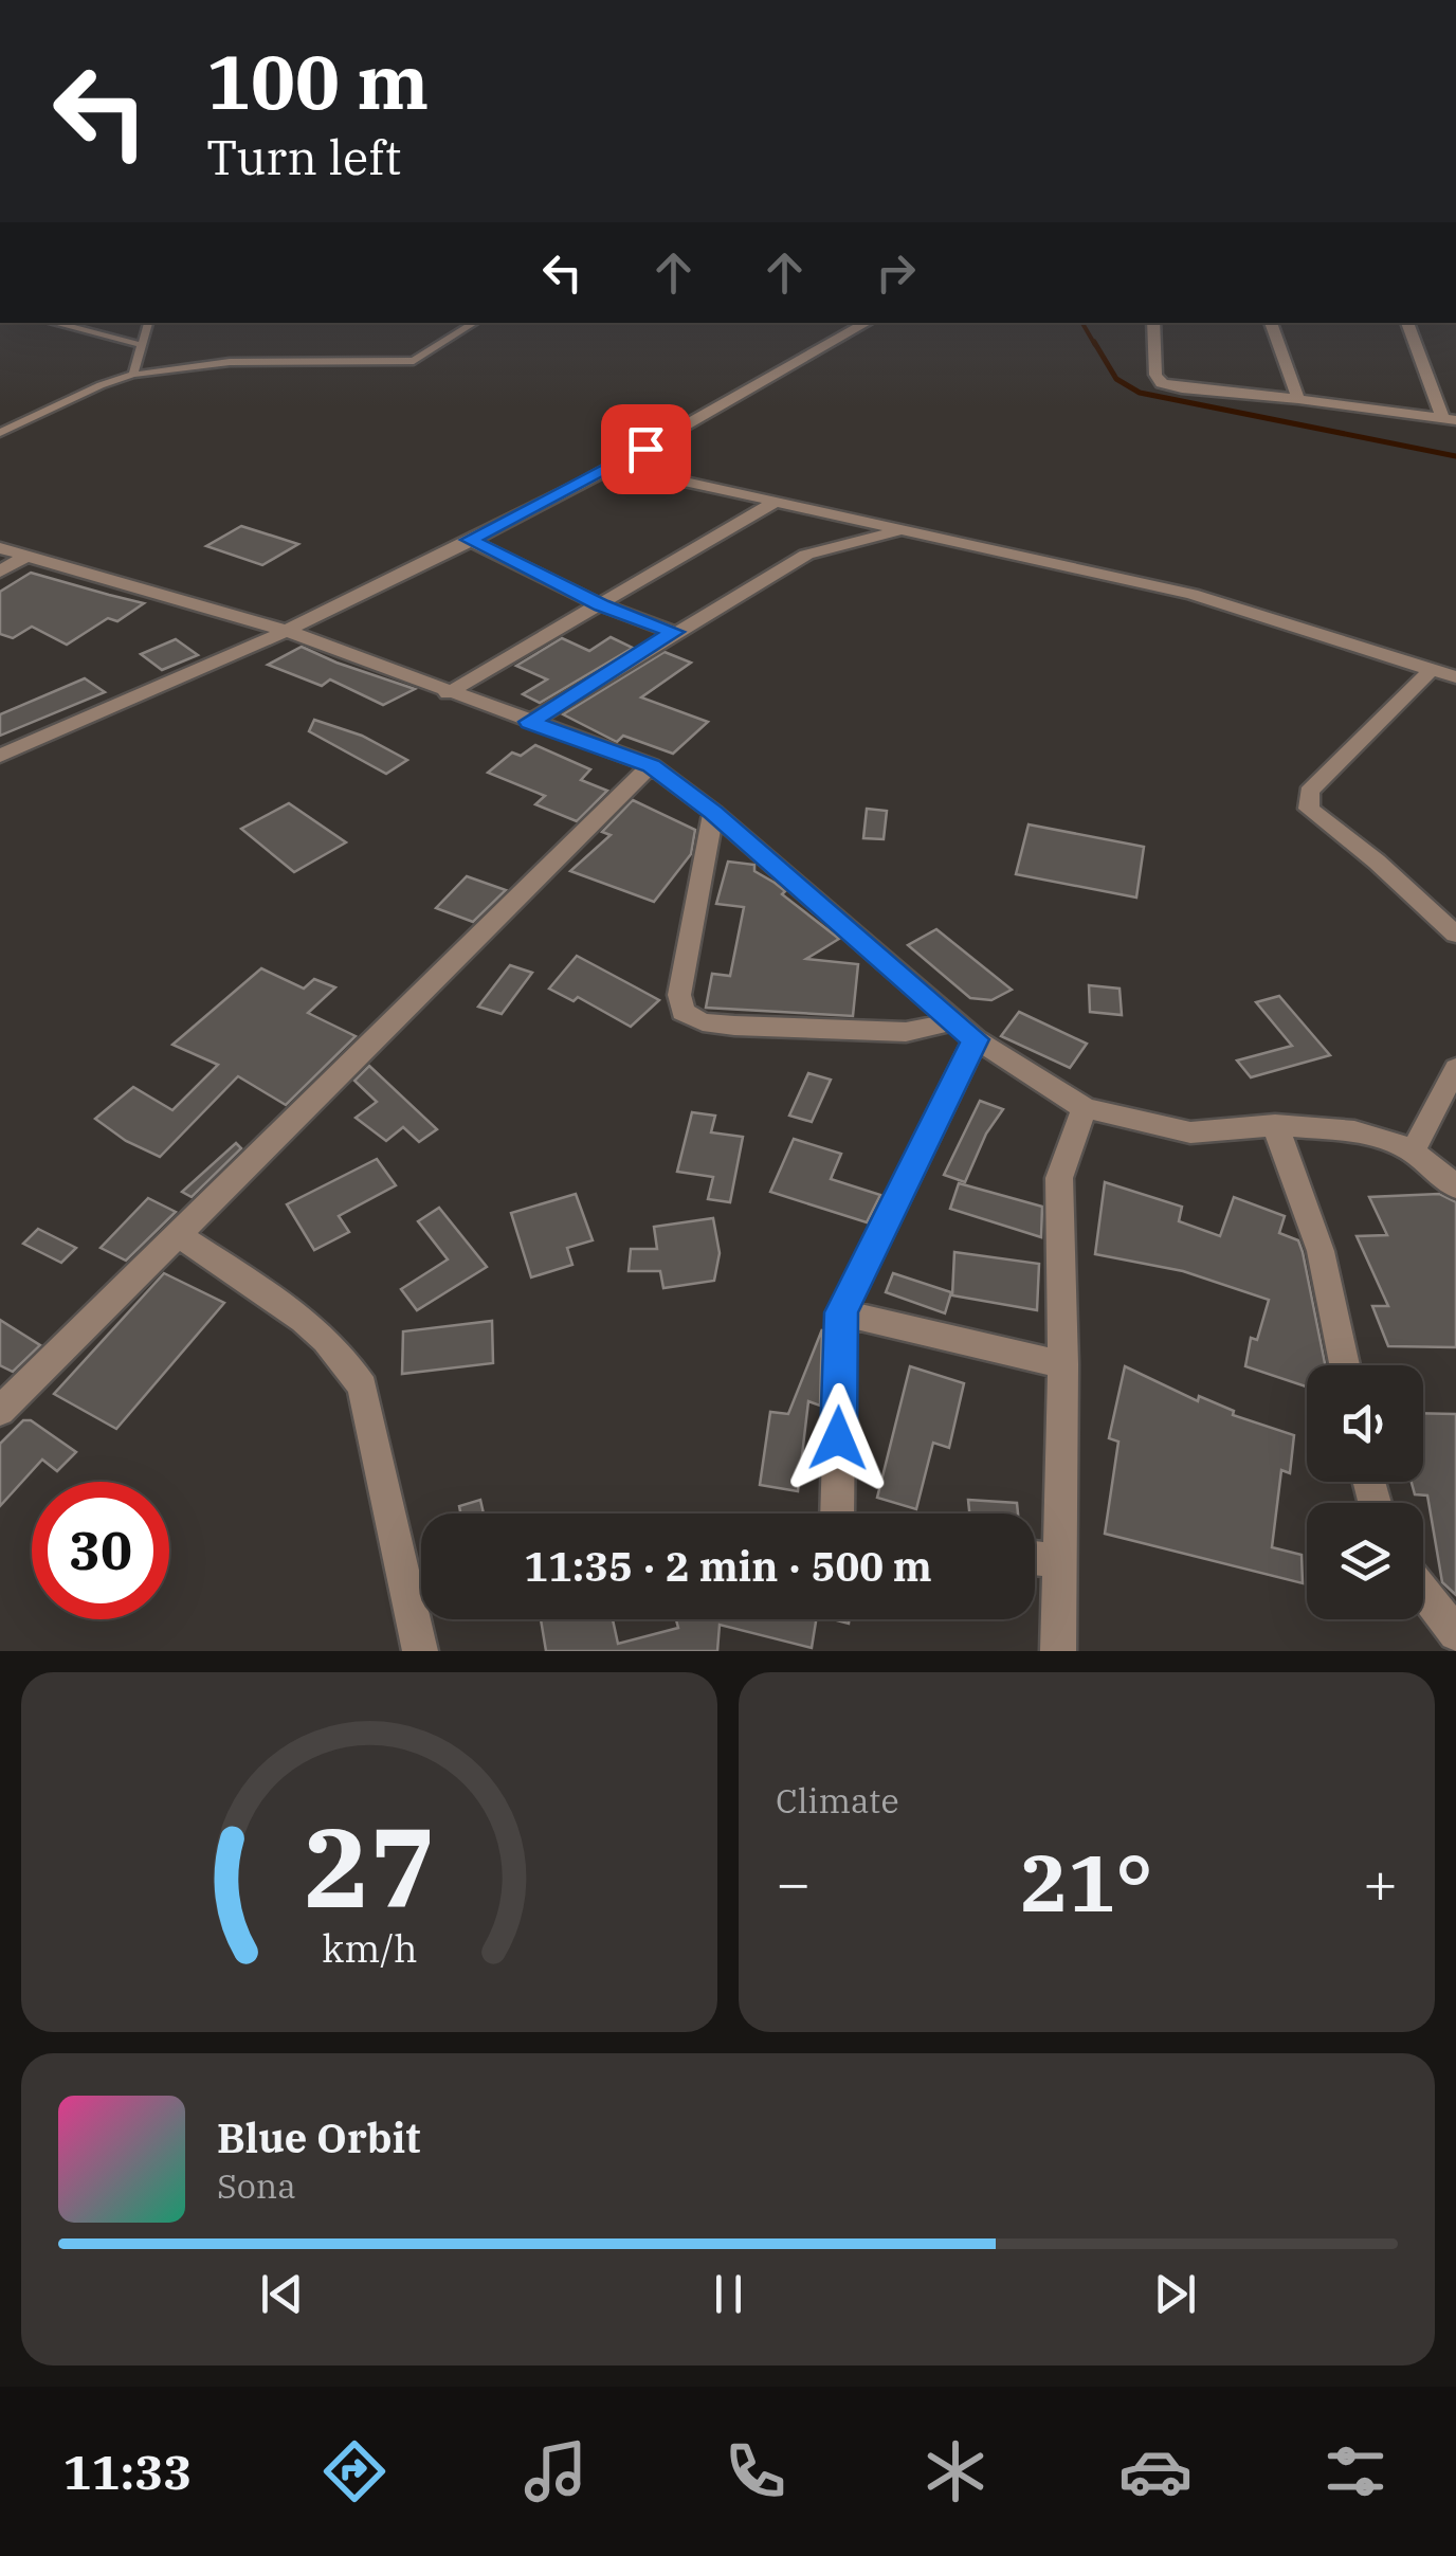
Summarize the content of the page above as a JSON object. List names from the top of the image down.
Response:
{
  "page": {
    "turn": ["100 m", "Turn left"],
    "limit": "30",
    "trip": "11:35 · 2 min · 500 m",
    "tile": "Climate",
    "heat": ["−", "21°", "+"],
    "song": ["Blue Orbit", "Sona"],
    "tabs": "11:33",
    "gauge": ["27", "km/h"]
  }
}
